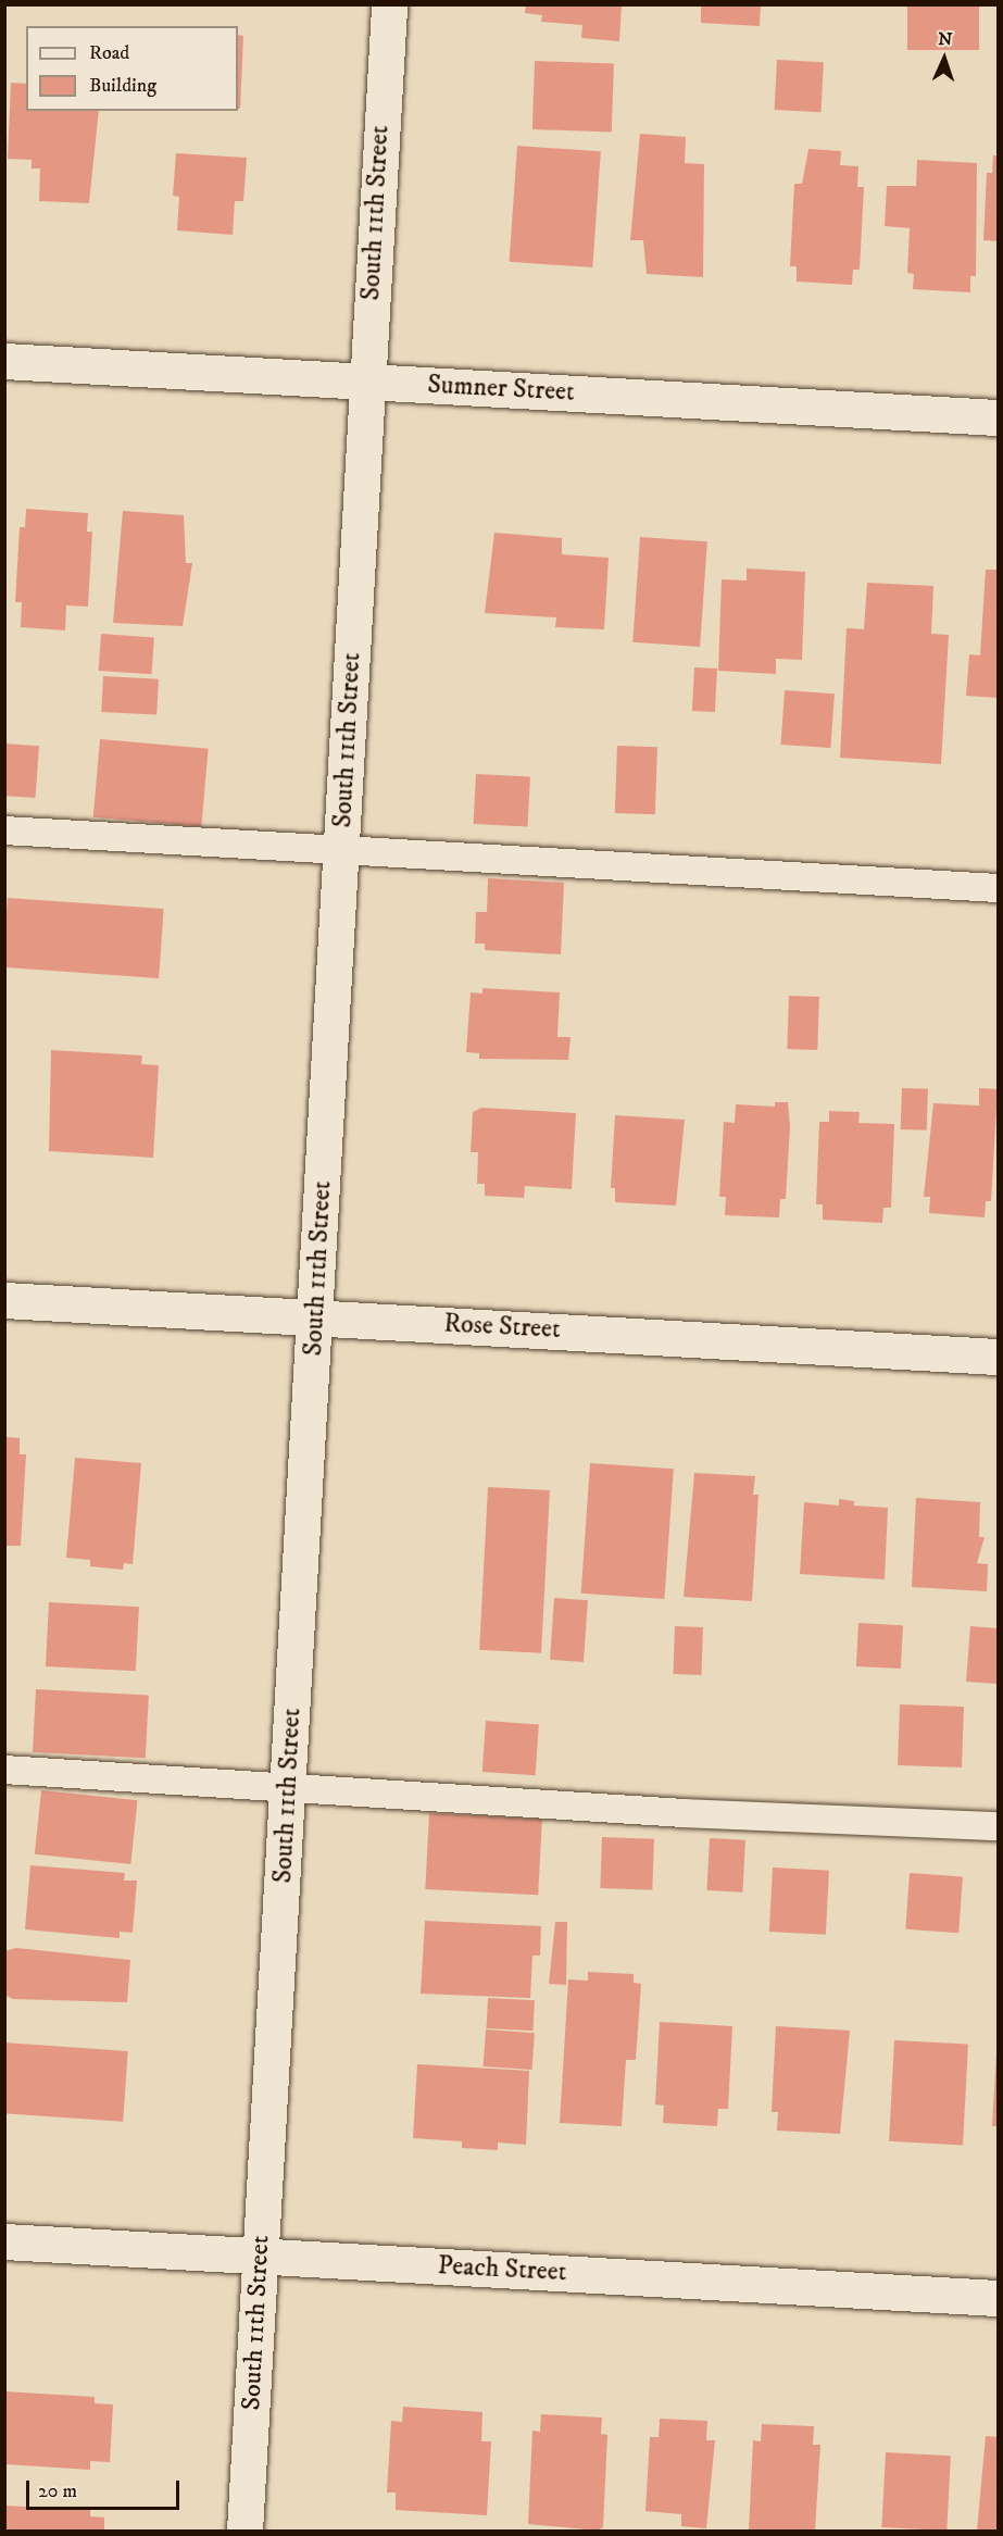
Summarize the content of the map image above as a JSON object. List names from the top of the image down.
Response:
{
  "streets": {
    "street": [
      "South 11th Street",
      "Sumner Street",
      "Rose Street",
      "Peach Street"
    ]
  },
  "crossings": [
    ["South 11th Street", "Sumner Street"],
    ["South 11th Street", "Rose Street"],
    ["South 11th Street", "Peach Street"]
  ],
  "legend": ["Road", "Building"],
  "scale_bar": "20 m",
  "north": "top"
}
